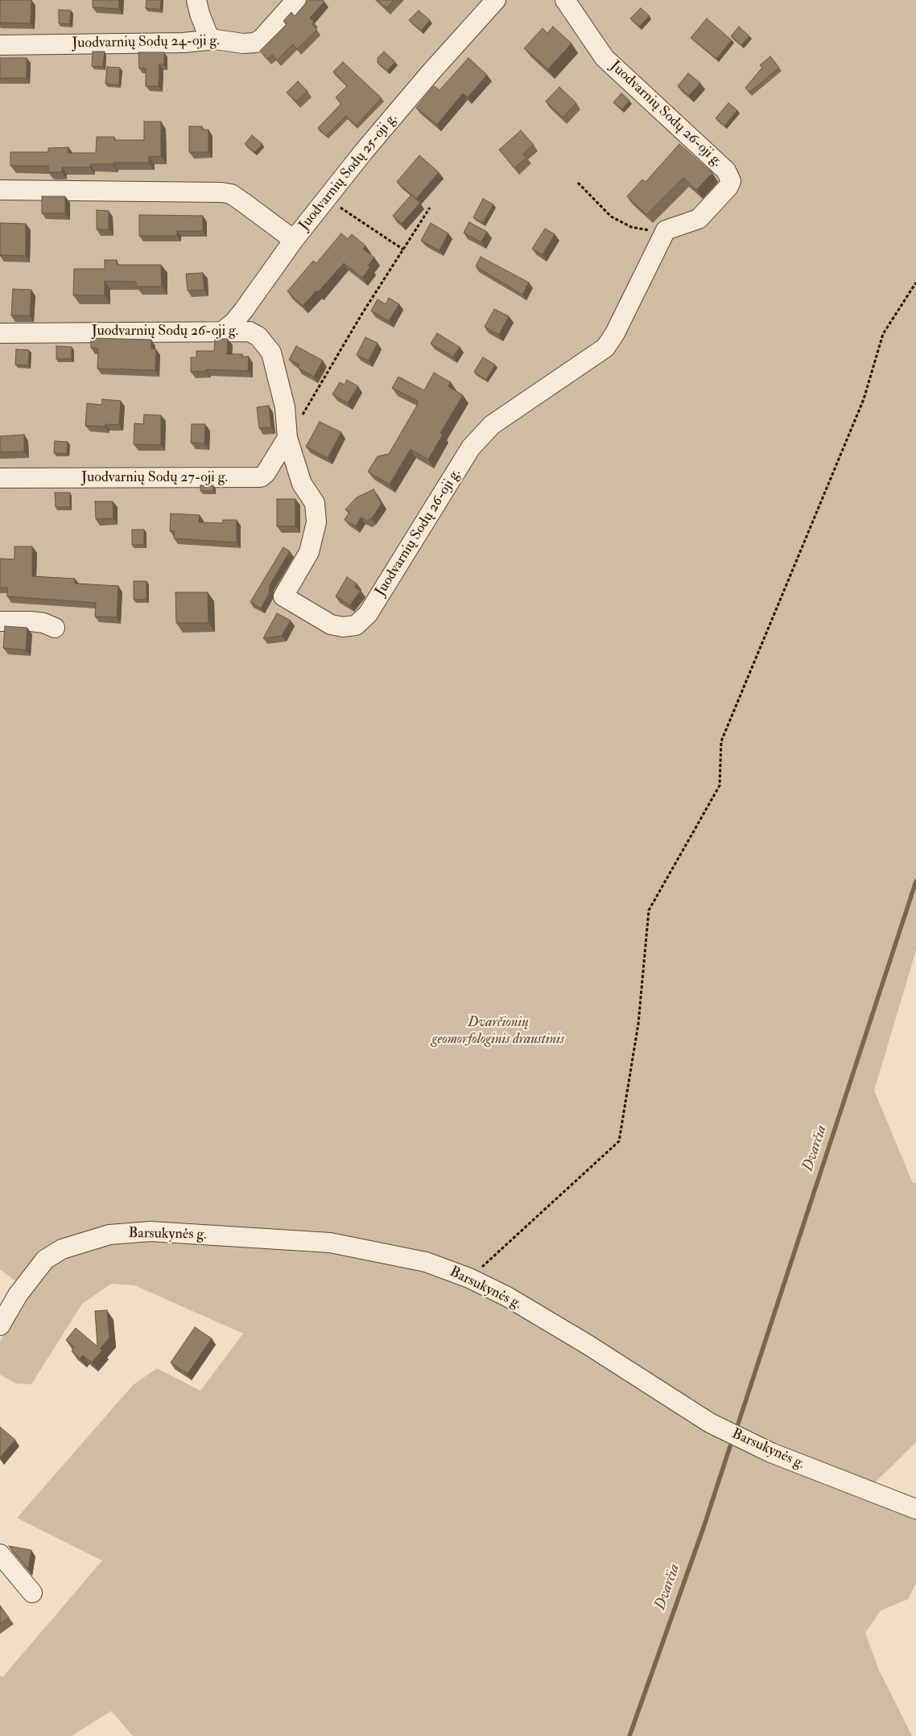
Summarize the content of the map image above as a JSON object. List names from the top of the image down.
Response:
{
  "streets": {
    "street": [
      "Juodvarnių Sodų 24-oji g.",
      "Juodvarnių Sodų 26-oji g.",
      "Juodvarnių Sodų 25-oji g.",
      "Juodvarnių Sodų 27-oji g.",
      "Barsukynės g."
    ]
  },
  "crossings": [
    ["Juodvarnių Sodų 26-oji g.", "Juodvarnių Sodų 27-oji g."]
  ],
  "water": ["Dvarčia"],
  "parks": ["Dvarčionių geomorfologinis draustinis"]
}
